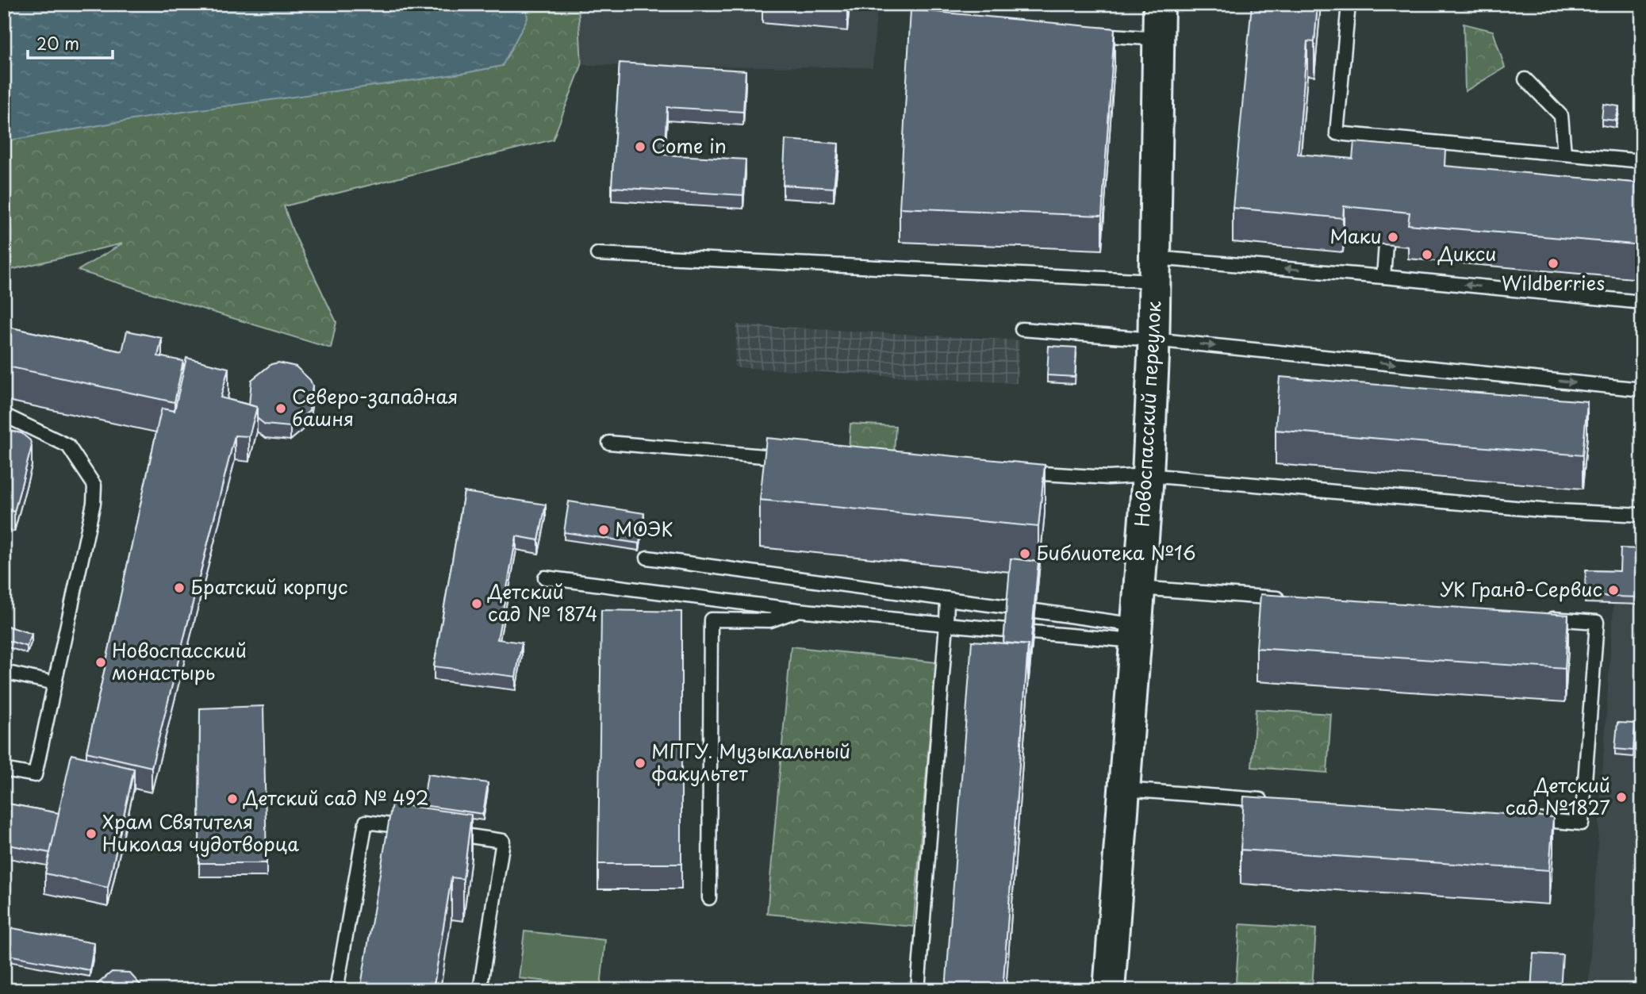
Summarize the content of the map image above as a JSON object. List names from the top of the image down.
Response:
{
  "streets": {
    "street": ["Новоспасский переулок"]
  },
  "places": [
    "Come in",
    "Маки",
    "Дикси",
    "Wildberries",
    "Северо-западная башня",
    "МОЭК",
    "Библиотека №16",
    "Братский корпус",
    "УК Гранд-Сервис",
    "Детский сад № 1874",
    "Новоспасский монастырь",
    "МПГУ. Музыкальный факультет",
    "Детский сад №1827",
    "Детский сад № 492",
    "Храм Святителя Николая чудотворца"
  ],
  "scale_bar": "20 m"
}
